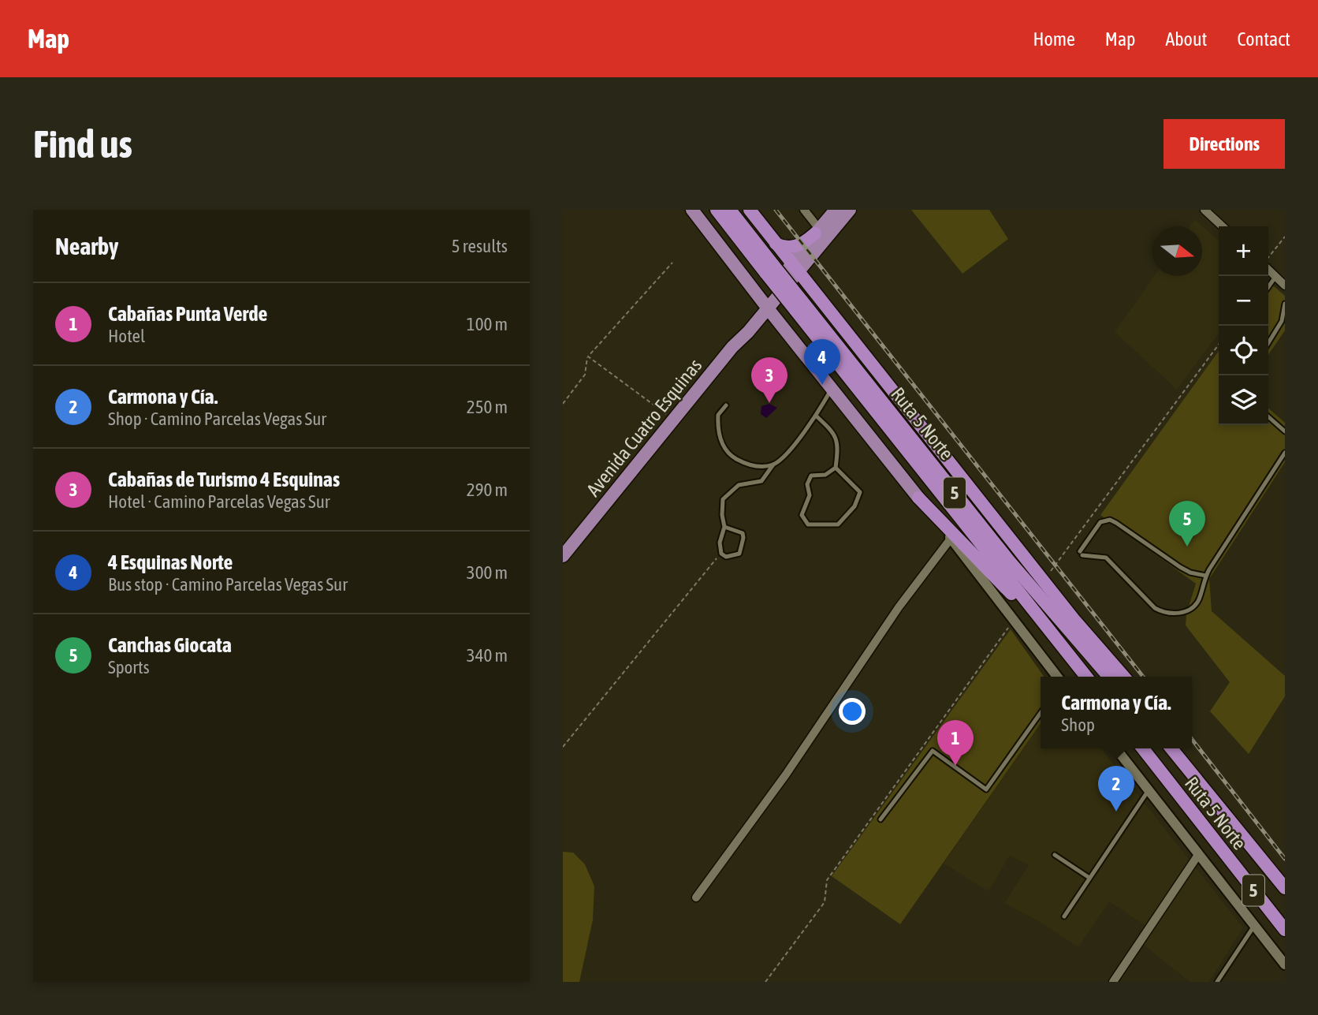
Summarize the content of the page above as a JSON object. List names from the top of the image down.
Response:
{
  "streets": {
    "highway": ["Ruta 5 Norte", "5"],
    "main road": ["Avenida Cuatro Esquinas"]
  },
  "north": "right",
  "page": {
    "header": "Map",
    "nav": [
      "Home",
      "Map",
      "About",
      "Contact"
    ],
    "buttons": "Directions",
    "title": "Find us",
    "heading": ["Nearby", "5 results"],
    "map_buttons": ["+", "−"],
    "list": [
      {
        "mark": "1",
        "name": "Cabañas Punta Verde",
        "note": "Hotel",
        "value": "100 m"
      },
      {
        "mark": "2",
        "name": "Carmona y Cía.",
        "note": "Shop · Camino Parcelas Vegas Sur",
        "value": "250 m"
      },
      {
        "mark": "3",
        "name": "Cabañas de Turismo 4 Esquinas",
        "note": "Hotel · Camino Parcelas Vegas Sur",
        "value": "290 m"
      },
      {
        "mark": "4",
        "name": "4 Esquinas Norte",
        "note": "Bus stop · Camino Parcelas Vegas Sur",
        "value": "300 m"
      },
      {
        "mark": "5",
        "name": "Canchas Giocata",
        "note": "Sports",
        "value": "340 m"
      }
    ],
    "pins": [
      "4",
      "3",
      "5",
      "1",
      "2"
    ],
    "popup": ["Carmona y Cía.", "Shop"]
  }
}
